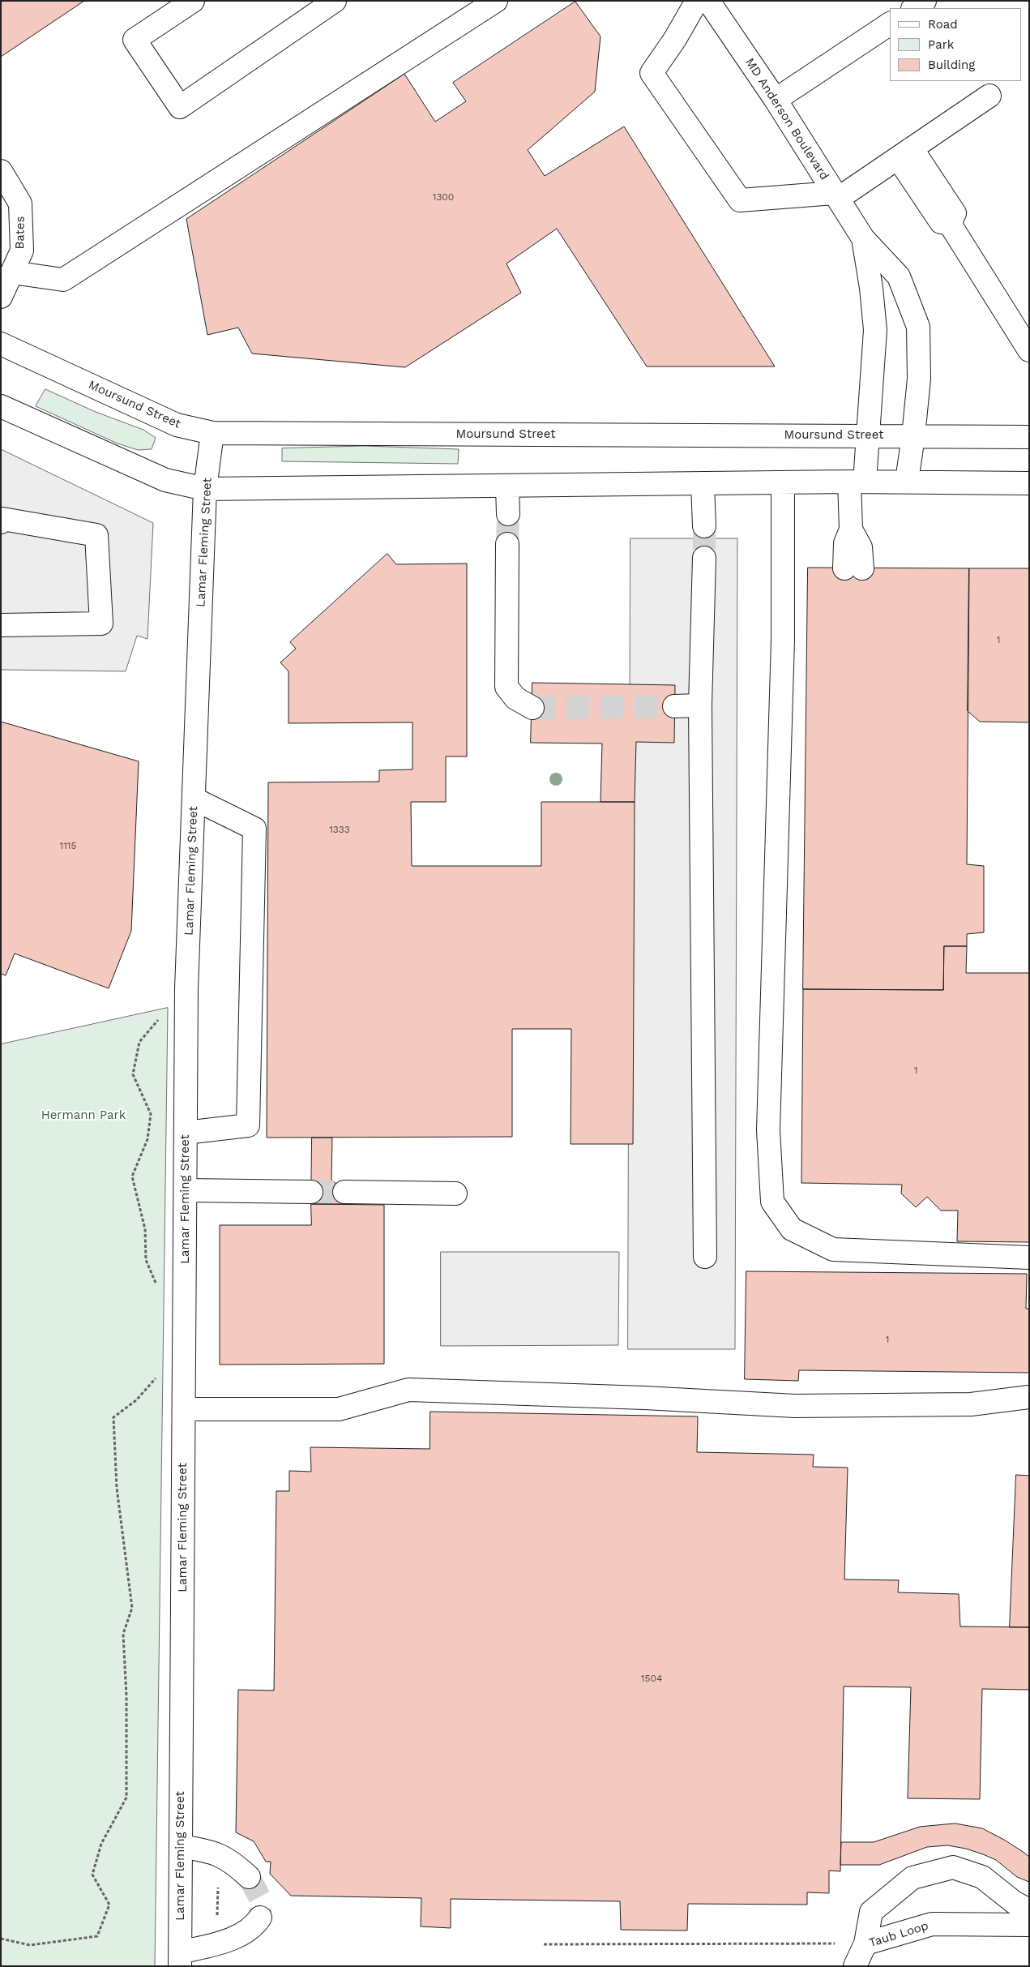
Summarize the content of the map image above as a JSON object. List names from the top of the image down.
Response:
{
  "streets": {
    "street": [
      "MD Anderson Boulevard",
      "Bates",
      "Moursund Street",
      "Lamar Fleming Street",
      "Taub Loop"
    ]
  },
  "crossings": [
    ["MD Anderson Boulevard", "Moursund Street"],
    ["Moursund Street", "Lamar Fleming Street"]
  ],
  "parks": ["Hermann Park"],
  "house_numbers": [
    "1300",
    "1",
    "1333",
    "1115",
    "1",
    "1",
    "1504"
  ],
  "legend": ["Road", "Park", "Building"]
}
